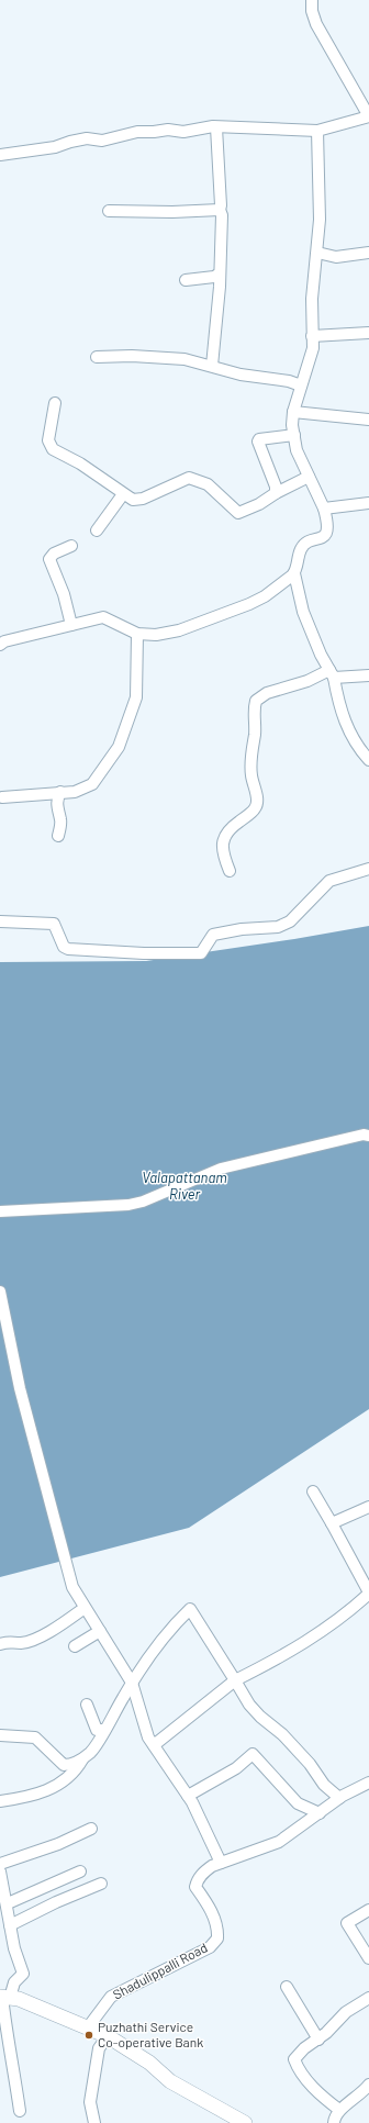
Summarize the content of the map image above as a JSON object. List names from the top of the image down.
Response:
{
  "streets": {
    "street": ["Shadulippalli Road"]
  },
  "water": ["Valapattanam River"],
  "places": ["Puzhathi Service Co-operative Bank"]
}
